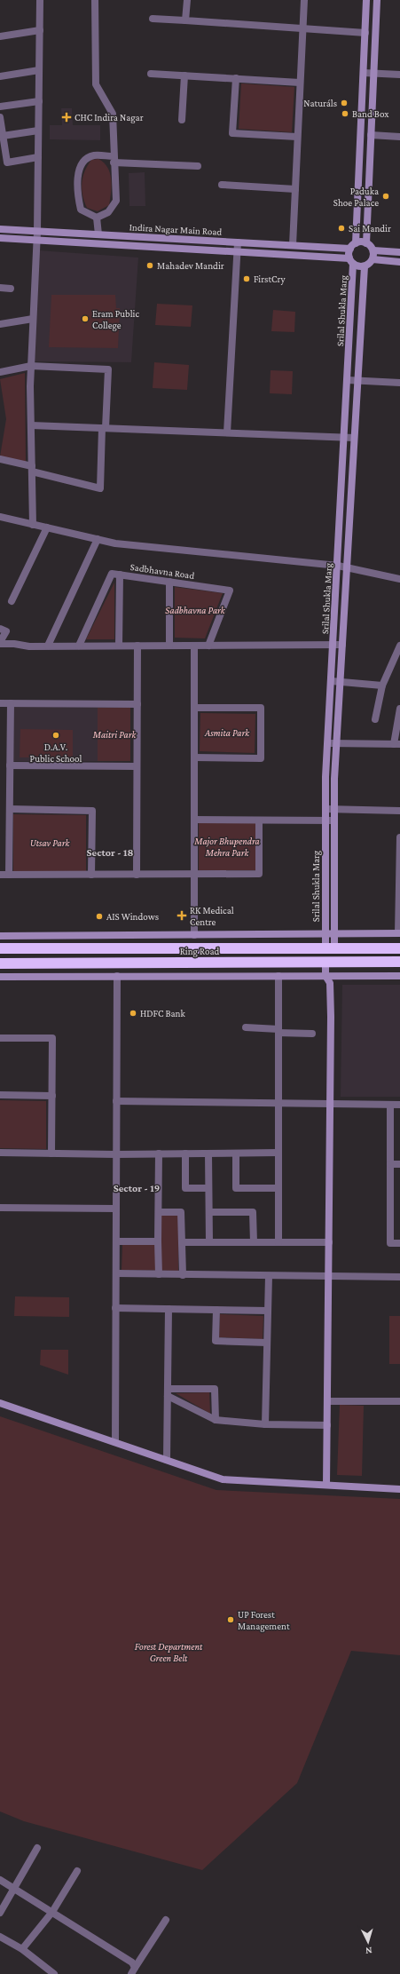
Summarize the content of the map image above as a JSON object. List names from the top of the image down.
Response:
{
  "streets": {
    "highway": ["Ring Road"],
    "street": ["Indira Nagar Main Road", "Srilal Shukla Marg", "Sadbhavna Road"]
  },
  "crossings": [
    ["Indira Nagar Main Road", "Srilal Shukla Marg"],
    ["Srilal Shukla Marg", "Ring Road"]
  ],
  "districts": ["Sector - 18", "Sector - 19"],
  "parks": [
    "Sadbhavna Park",
    "Asmita Park",
    "Maitri Park",
    "Major Bhupendra Mehra Park",
    "Utsav Park",
    "Forest Department Green Belt"
  ],
  "places": {
    "other": [
      "Naturáls",
      "Band Box",
      "Paduka Shoe Palace",
      "Sai Mandir",
      "Mahadev Mandir",
      "FirstCry",
      "Eram Public College",
      "D.A.V. Public School",
      "AIS Windows",
      "HDFC Bank",
      "UP Forest Management"
    ],
    "health": ["CHC Indira Nagar", "RK Medical Centre"]
  },
  "north": "bottom"
}
